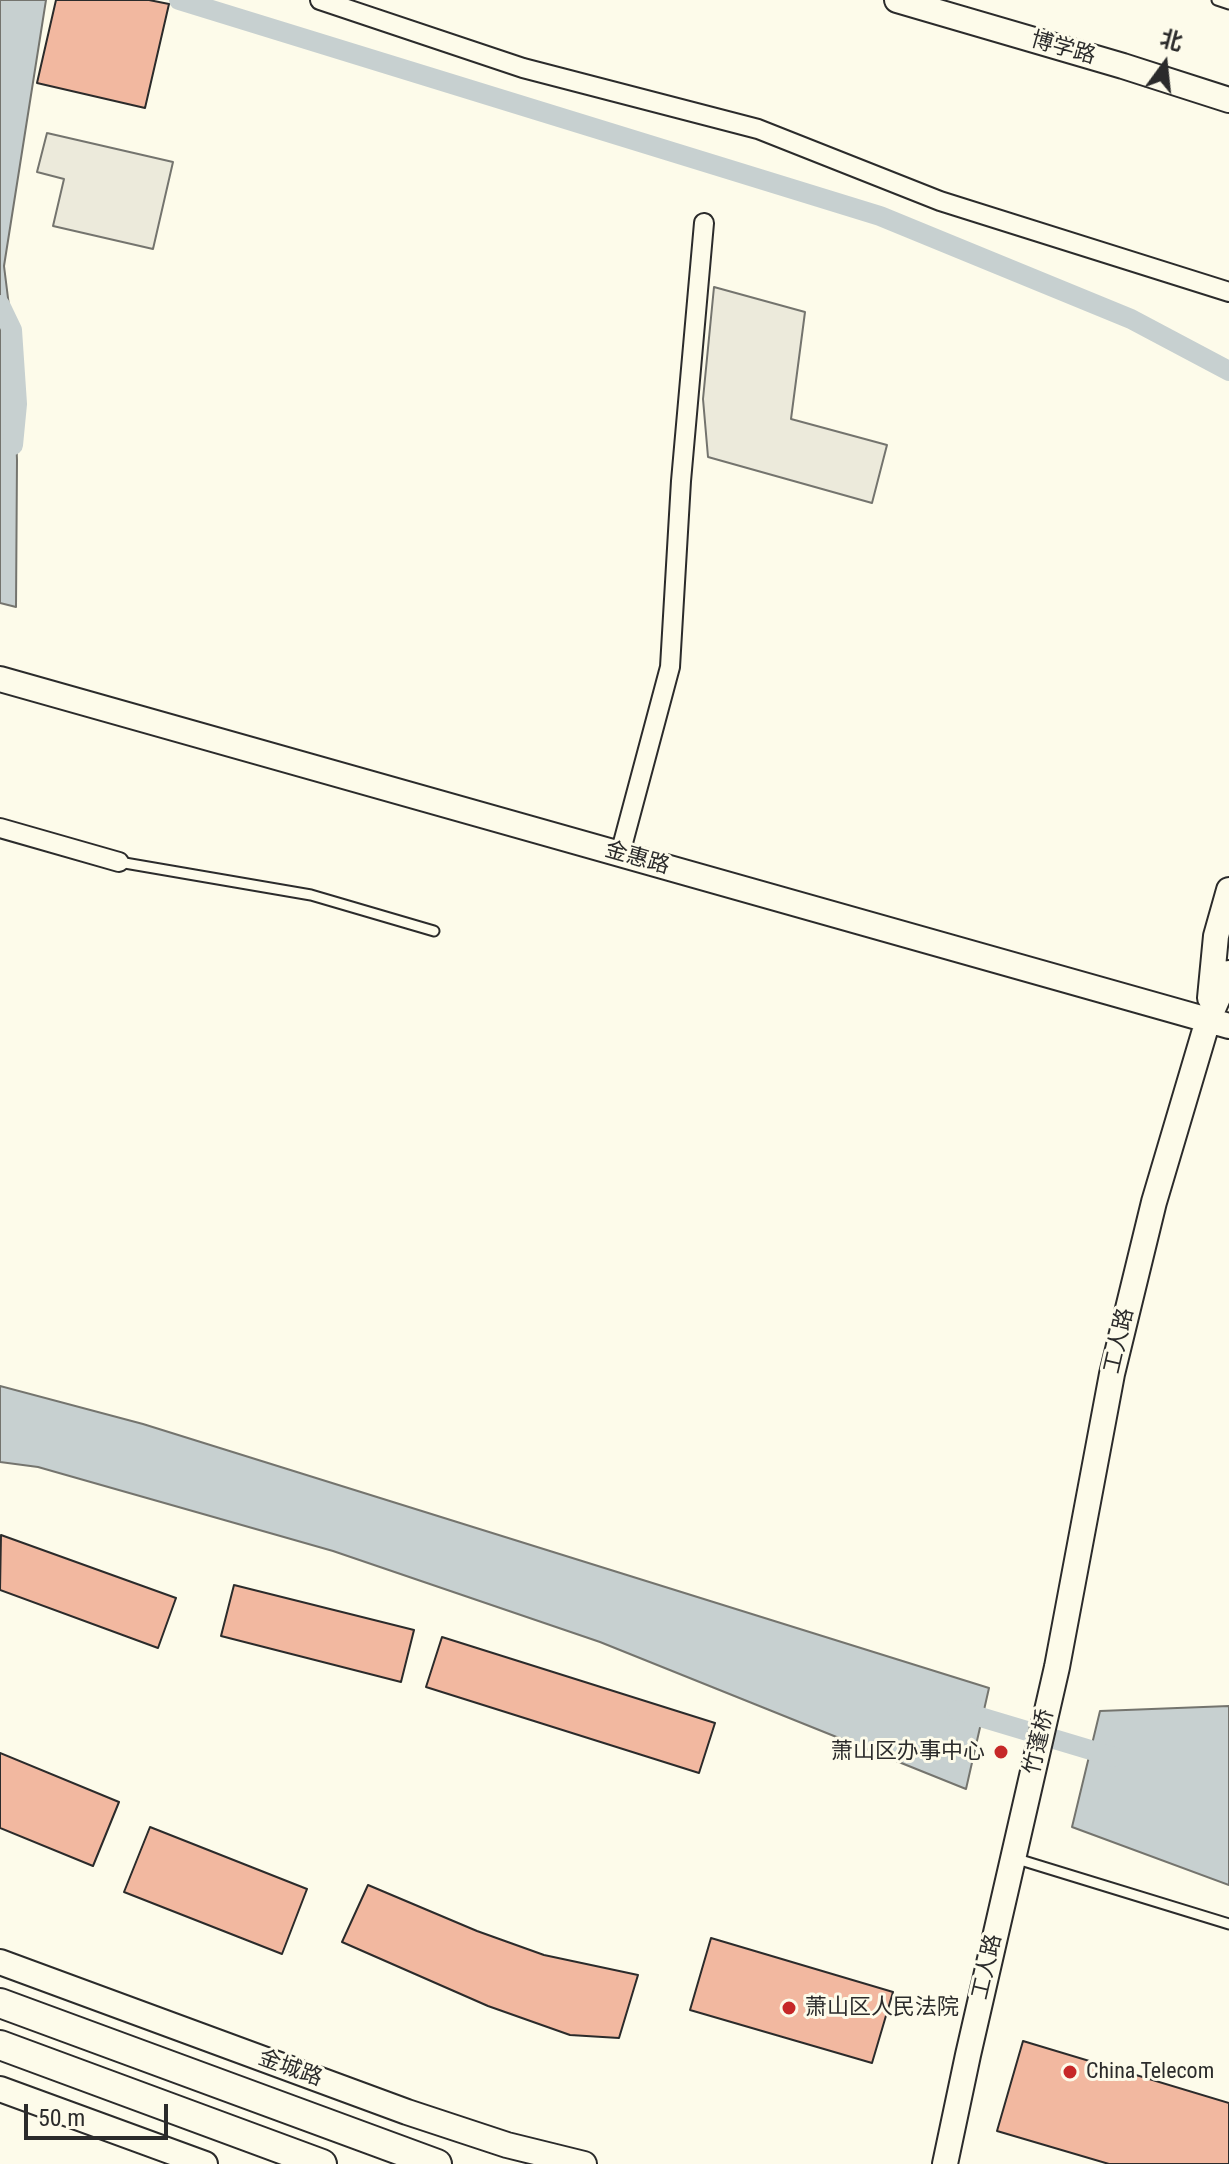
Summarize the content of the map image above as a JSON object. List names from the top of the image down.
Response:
{
  "streets": {
    "main road": [
      "博学路",
      "金惠路",
      "工人路",
      "竹蓬桥",
      "金城路"
    ]
  },
  "crossings": [
    ["金惠路", "工人路"],
    ["工人路", "竹蓬桥"]
  ],
  "places": ["萧山区办事中心", "萧山区人民法院", "China Telecom"],
  "scale_bar": "50 m",
  "north": "top"
}
